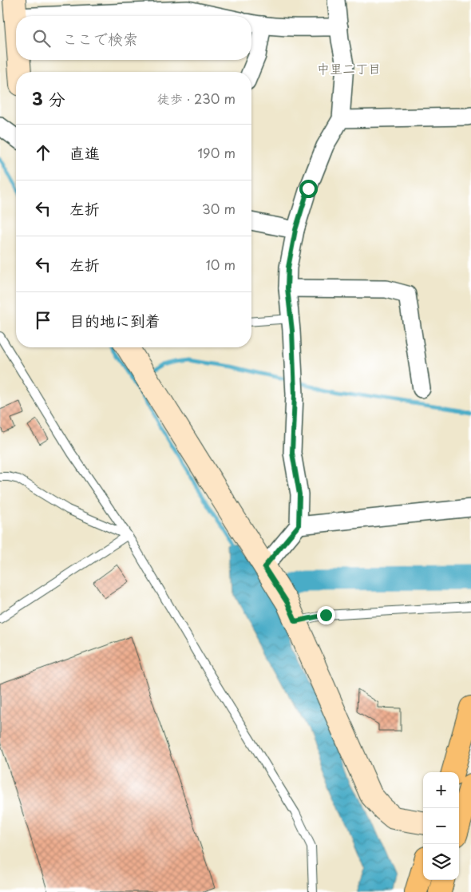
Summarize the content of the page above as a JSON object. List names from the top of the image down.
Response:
{
  "districts": ["中里二丁目"],
  "page": {
    "search": "ここで検索",
    "heading": ["3 分", "徒歩 · 230 m"],
    "list": [
      ["直進", "190 m"],
      ["左折", "30 m"],
      ["左折", "10 m"],
      "目的地に到着"
    ],
    "map_buttons": ["+", "−"]
  }
}
